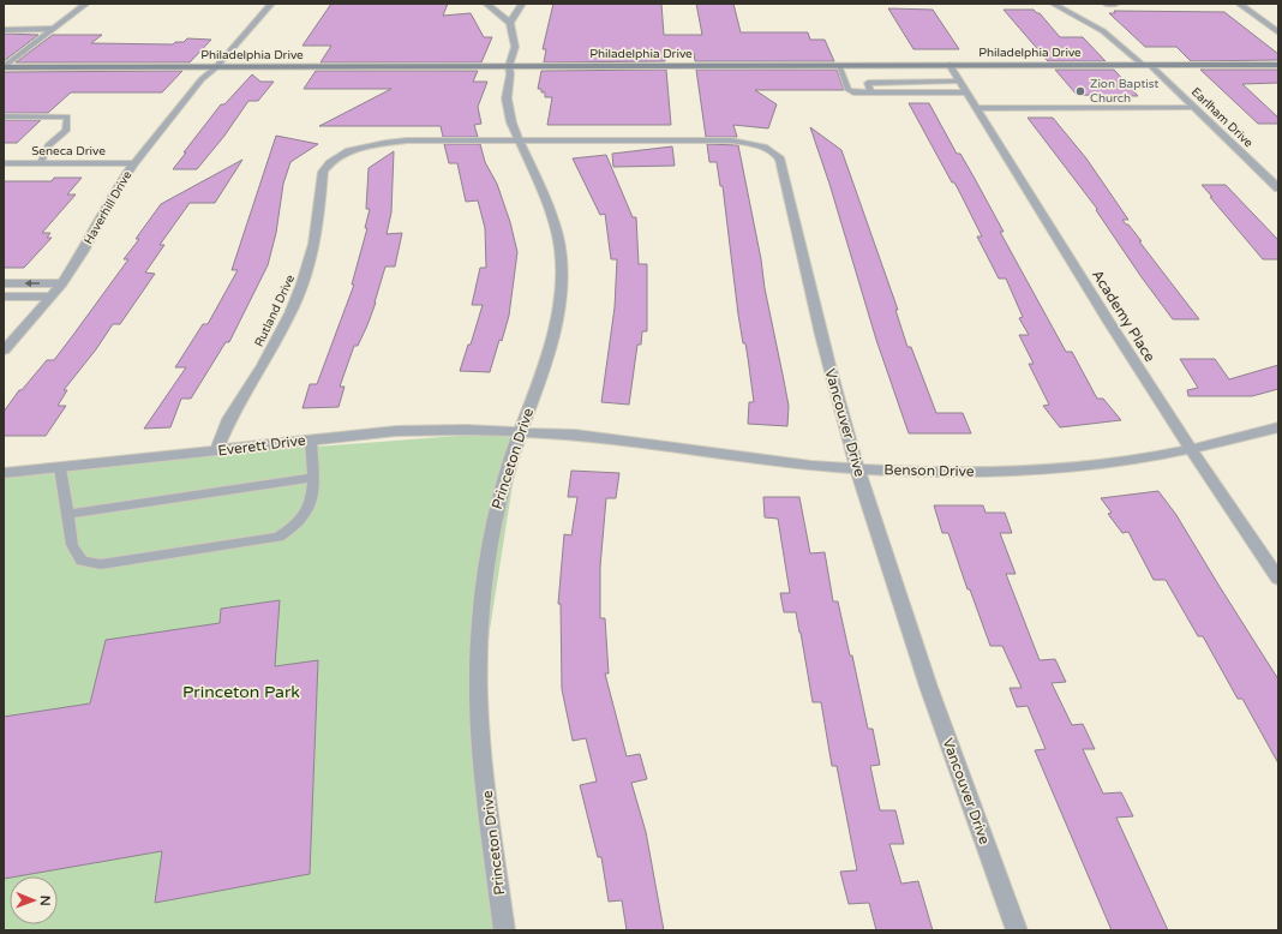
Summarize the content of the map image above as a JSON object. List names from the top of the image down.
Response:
{
  "streets": {
    "main road": ["Philadelphia Drive"],
    "street": [
      "Earlham Drive",
      "Seneca Drive",
      "Haverhill Drive",
      "Rutland Drive",
      "Academy Place",
      "Vancouver Drive",
      "Everett Drive",
      "Princeton Drive",
      "Benson Drive"
    ]
  },
  "crossings": [
    ["Philadelphia Drive", "Earlham Drive"],
    ["Philadelphia Drive", "Haverhill Drive"],
    ["Philadelphia Drive", "Academy Place"],
    ["Philadelphia Drive", "Princeton Drive"],
    ["Seneca Drive", "Haverhill Drive"],
    ["Rutland Drive", "Vancouver Drive"],
    ["Rutland Drive", "Everett Drive"],
    ["Rutland Drive", "Princeton Drive"],
    ["Academy Place", "Benson Drive"],
    ["Vancouver Drive", "Princeton Drive"],
    ["Vancouver Drive", "Benson Drive"],
    ["Everett Drive", "Princeton Drive"],
    ["Everett Drive", "Benson Drive"],
    ["Princeton Drive", "Benson Drive"]
  ],
  "parks": ["Princeton Park"],
  "places": ["Zion Baptist Church"],
  "north": "right"
}
